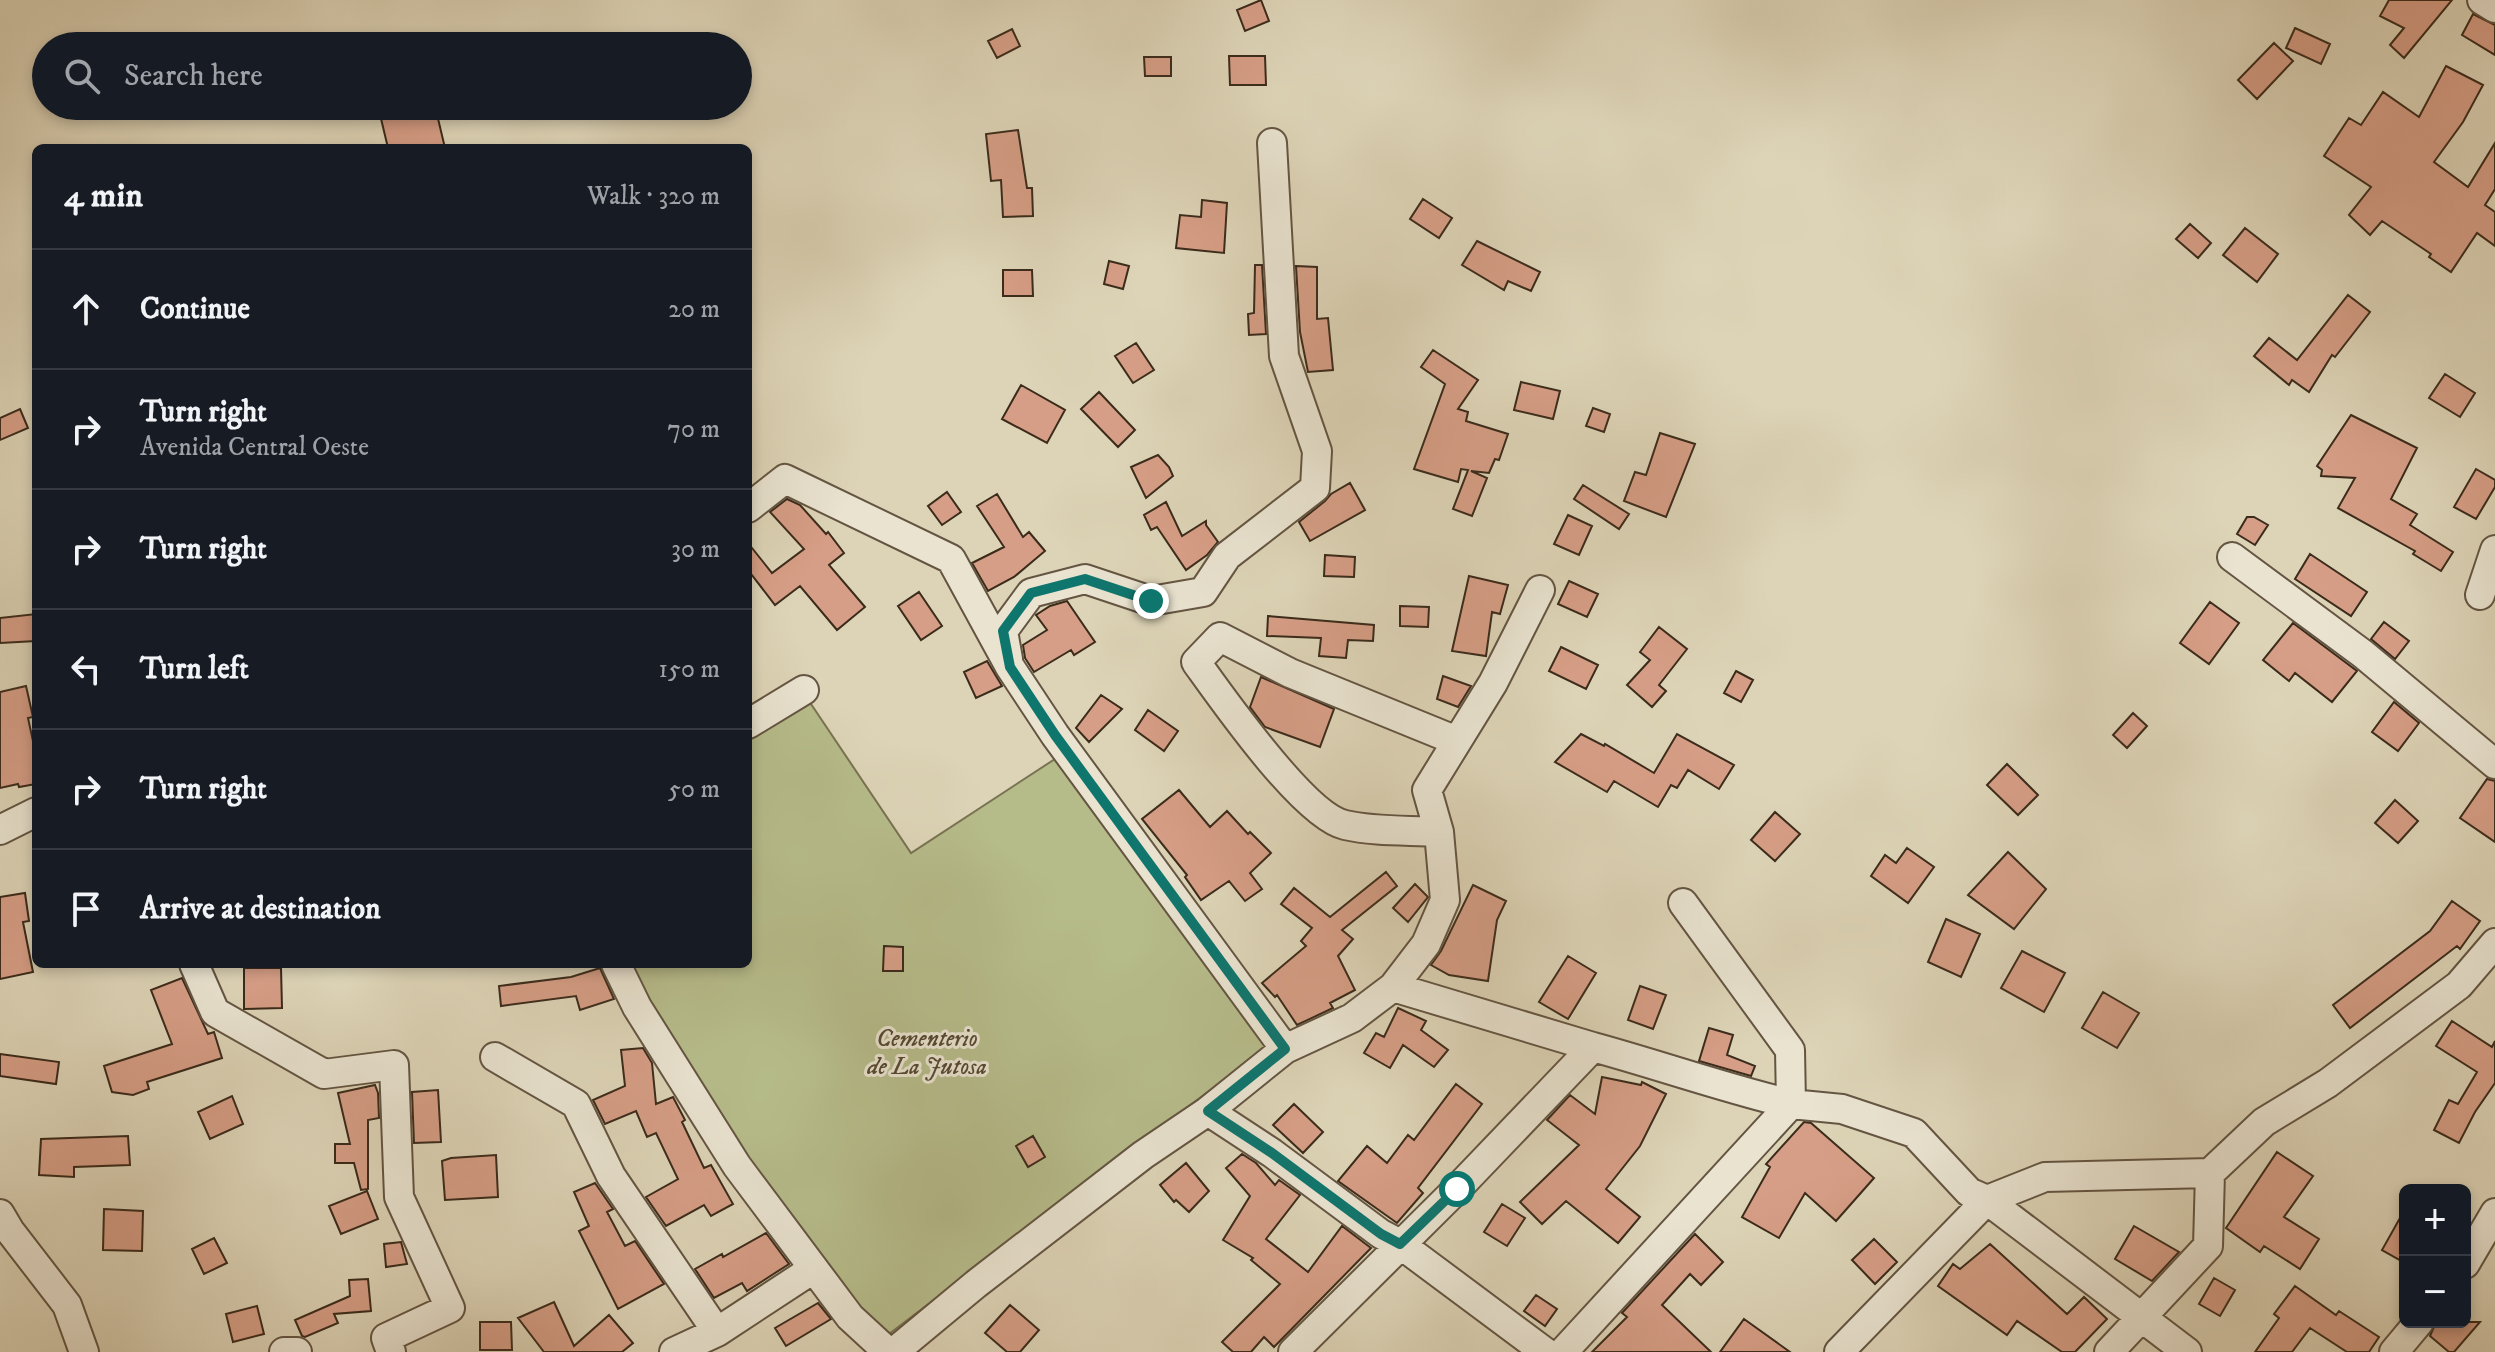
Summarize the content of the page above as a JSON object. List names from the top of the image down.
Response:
{
  "parks": ["Cementerio de La Jutosa"],
  "page": {
    "search": "Search here",
    "heading": ["4 min", "Walk · 320 m"],
    "list": [
      ["Continue", "20 m"],
      ["Turn right", "Avenida Central Oeste", "70 m"],
      ["Turn right", "30 m"],
      ["Turn left", "150 m"],
      ["Turn right", "50 m"],
      "Arrive at destination"
    ],
    "map_buttons": ["+", "−"]
  }
}
